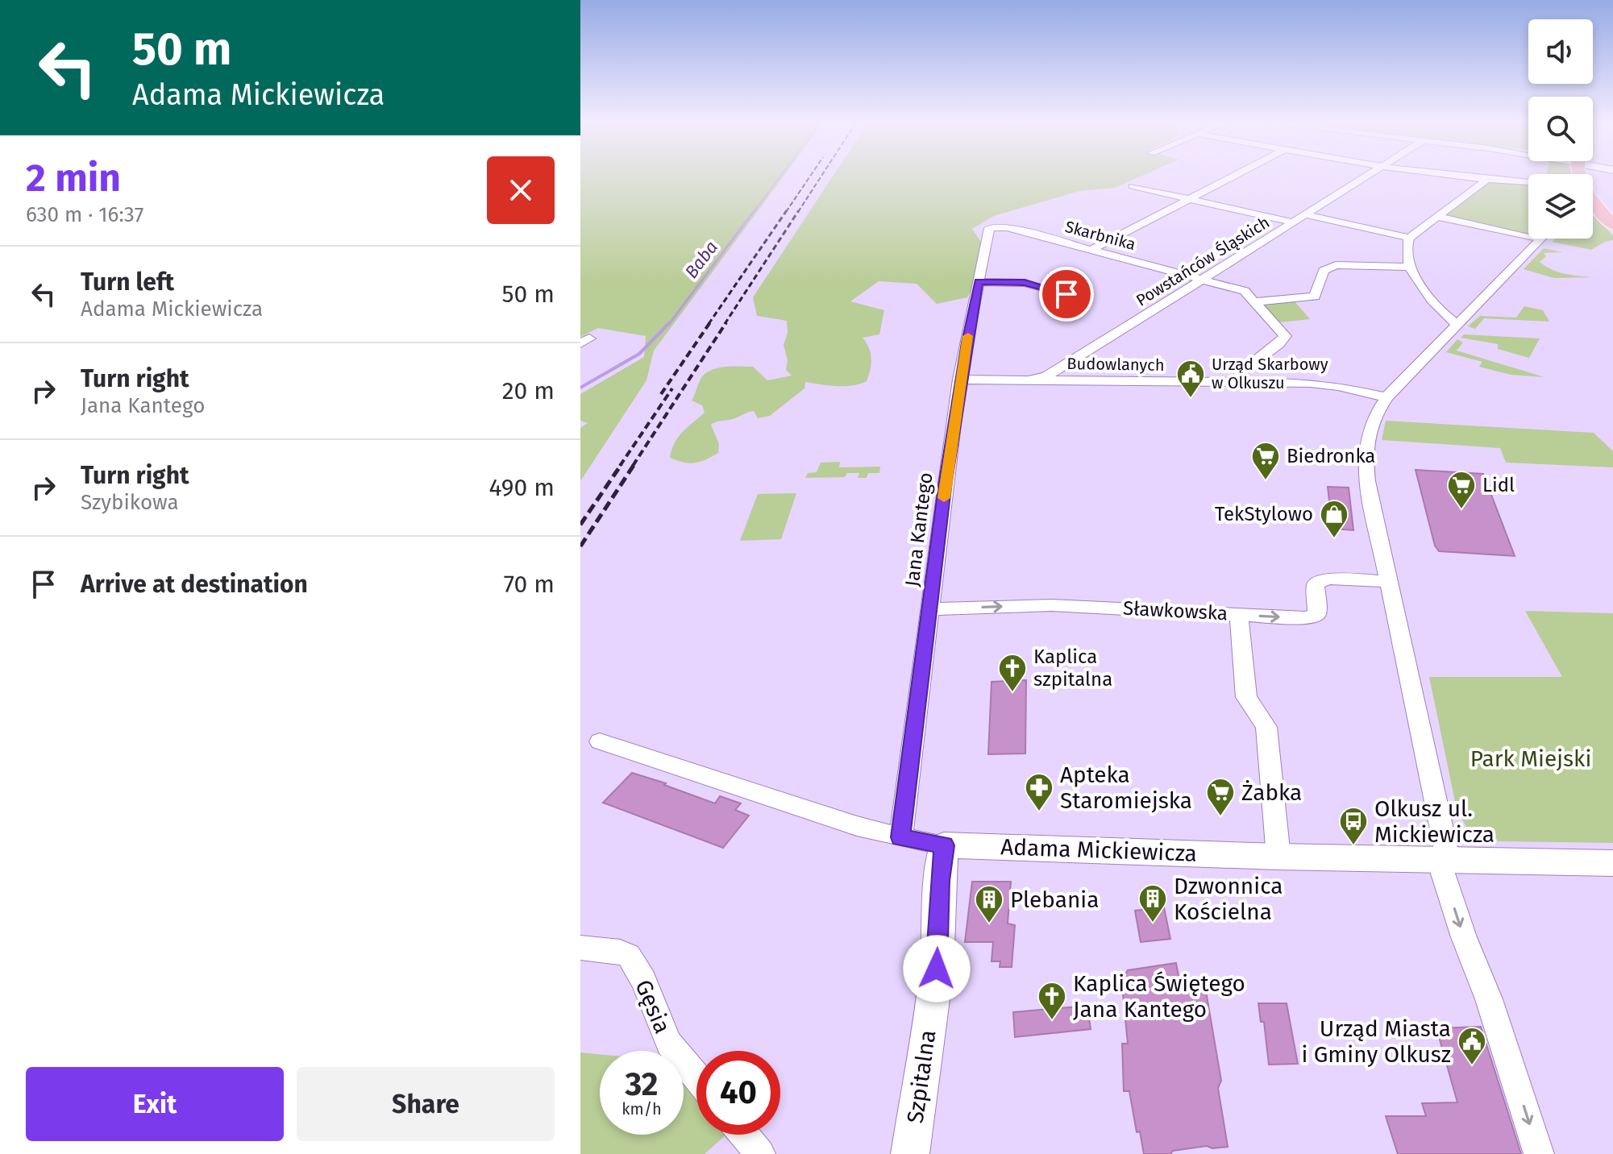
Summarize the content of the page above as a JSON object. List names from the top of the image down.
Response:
{
  "streets": {
    "street": [
      "Skarbnika",
      "Powstańców Śląskich",
      "Budowlanych",
      "Jana Kantego",
      "Sławkowska",
      "Adama Mickiewicza",
      "Gęsia",
      "Szpitalna"
    ]
  },
  "crossings": [
    ["Skarbnika", "Powstańców Śląskich"],
    ["Skarbnika", "Jana Kantego"],
    ["Powstańców Śląskich", "Budowlanych"],
    ["Budowlanych", "Jana Kantego"],
    ["Jana Kantego", "Sławkowska"],
    ["Jana Kantego", "Adama Mickiewicza"],
    ["Adama Mickiewicza", "Szpitalna"]
  ],
  "one_way": ["Sławkowska"],
  "water": ["Baba"],
  "parks": ["Park Miejski"],
  "places": {
    "public building": ["Urząd Skarbowy w Olkuszu", "Urząd Miasta i Gminy Olkusz"],
    "supermarket": ["Biedronka", "Lidl", "Żabka"],
    "shop": ["TekStylowo"],
    "church": ["Kaplica szpitalna", "Kaplica Świętego Jana Kantego"],
    "pharmacy": ["Apteka Staromiejska"],
    "bus stop": ["Olkusz ul. Mickiewicza"],
    "building": ["Dzwonnica Kościelna", "Plebania"]
  },
  "page": {
    "turn": ["50 m", "Adama Mickiewicza"],
    "heading": ["2 min", "630 m · 16:37"],
    "list": [
      {
        "name": "Turn left",
        "note": "Adama Mickiewicza",
        "value": "50 m"
      },
      {
        "name": "Turn right",
        "note": "Jana Kantego",
        "value": "20 m"
      },
      {
        "name": "Turn right",
        "note": "Szybikowa",
        "value": "490 m"
      },
      {
        "name": "Arrive at destination",
        "value": "70 m"
      }
    ],
    "speed": "32 km/h",
    "limit": "40",
    "buttons": ["Exit", "Share"]
  }
}
